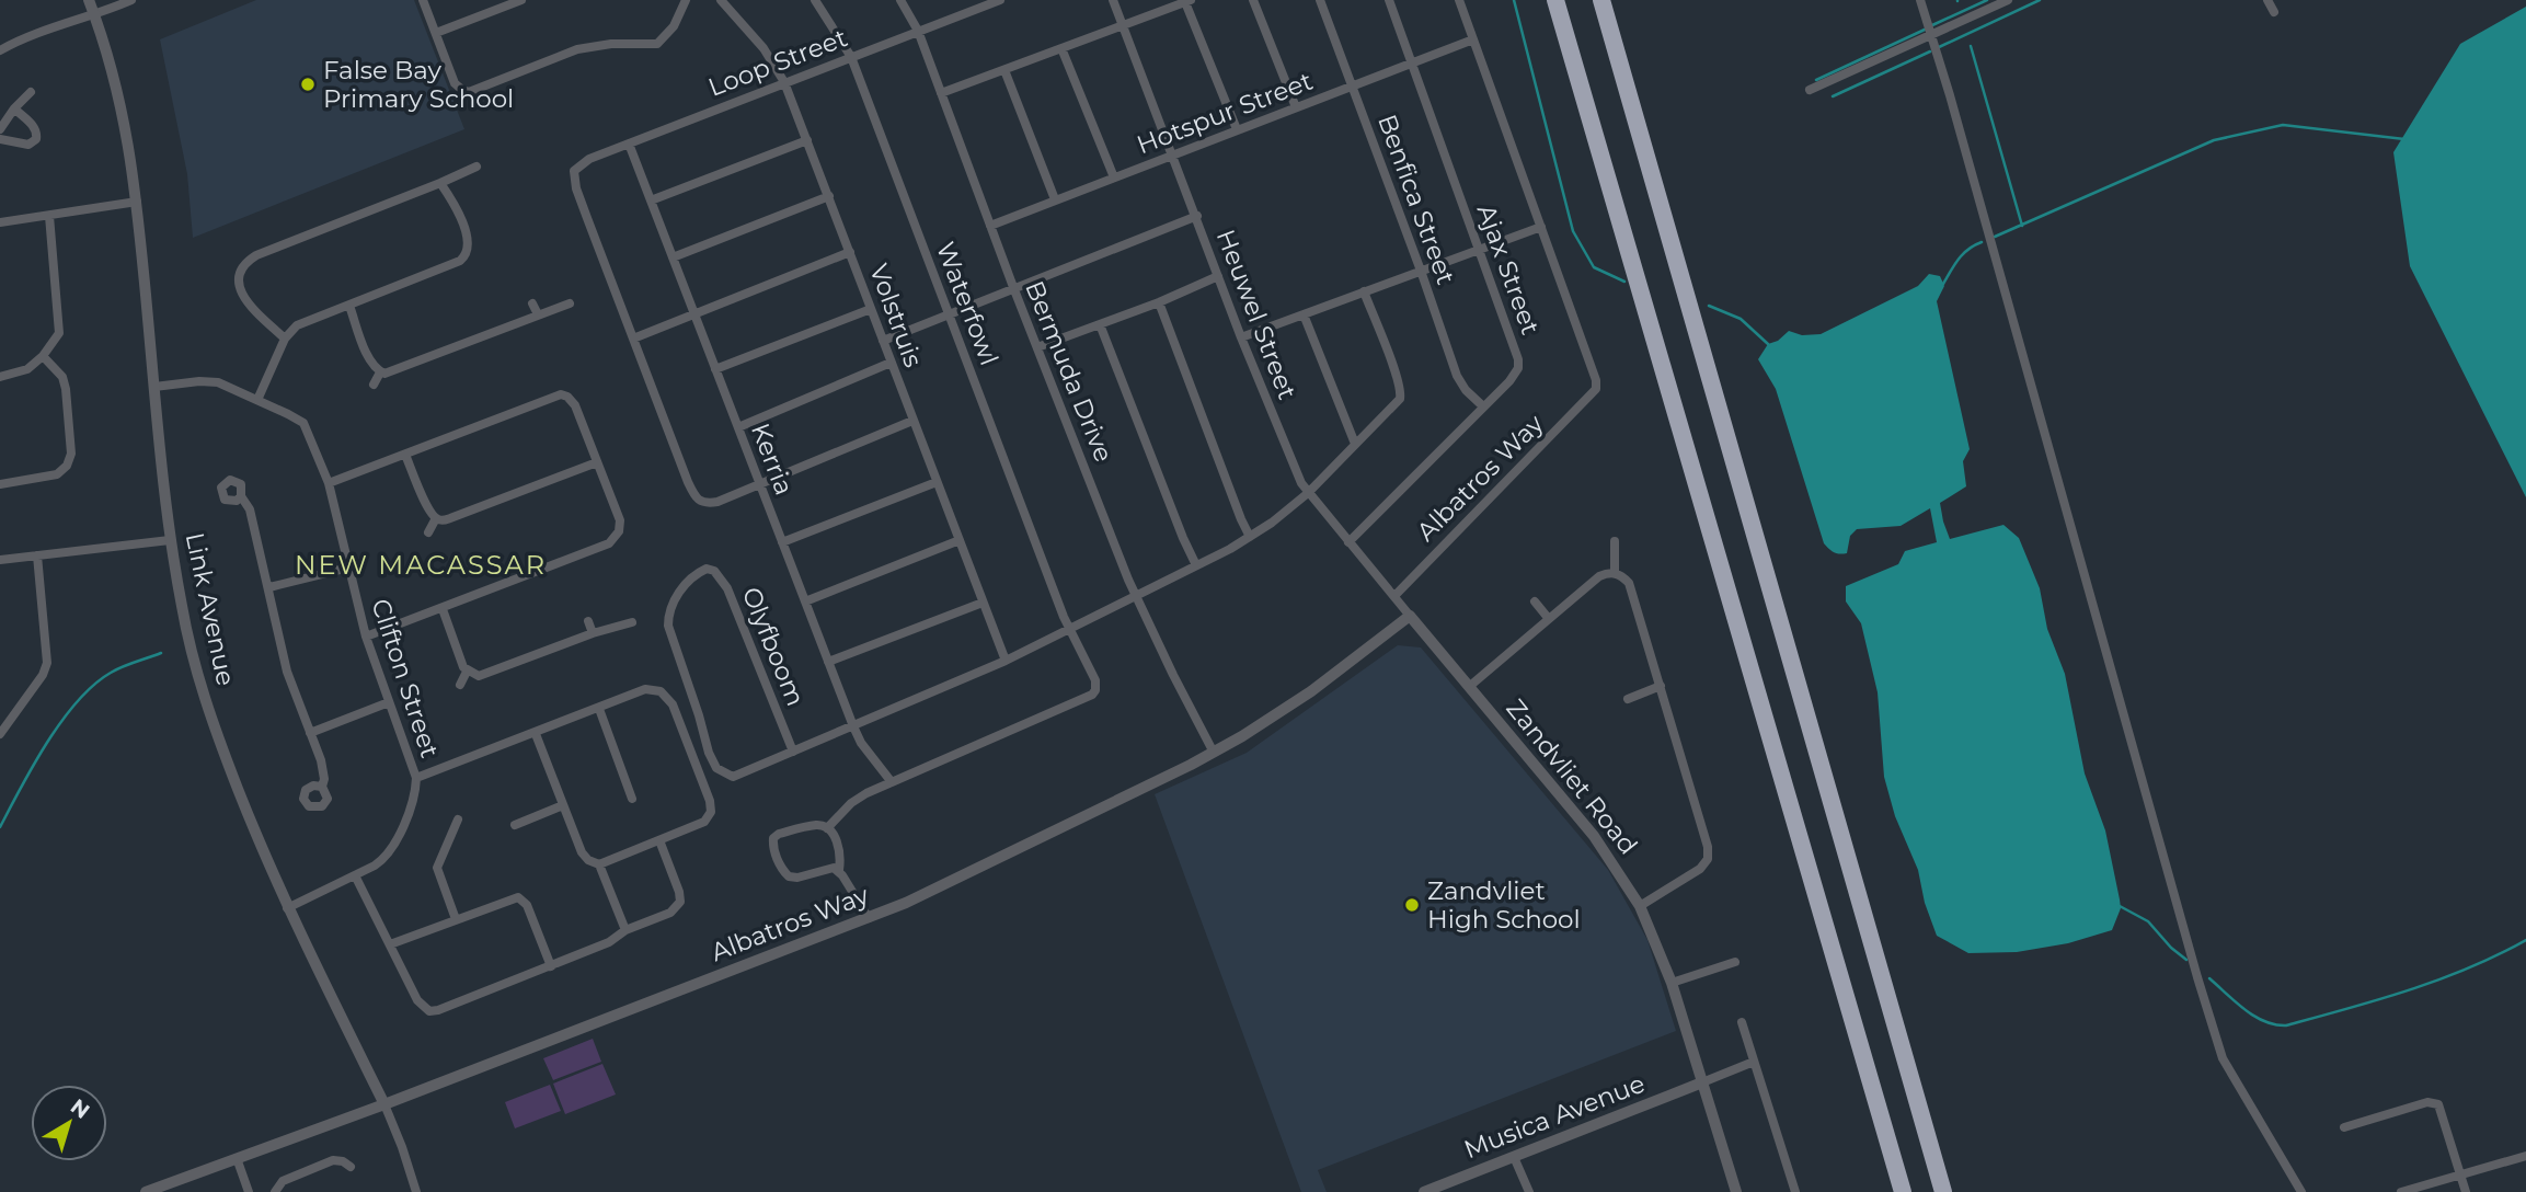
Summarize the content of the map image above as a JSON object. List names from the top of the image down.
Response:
{
  "streets": {
    "street": [
      "Loop Street",
      "Hotspur Street",
      "Benfica Street",
      "Ajax Street",
      "Waterfowl",
      "Heuwel Street",
      "Volstruis",
      "Bermuda Drive",
      "Kerria",
      "Albatros Way",
      "Link Avenue",
      "Olyfboom",
      "Clifton Street",
      "Zandvliet Road",
      "Musica Avenue"
    ]
  },
  "crossings": [
    ["Loop Street", "Waterfowl"],
    ["Loop Street", "Volstruis"],
    ["Loop Street", "Bermuda Drive"],
    ["Loop Street", "Kerria"],
    ["Hotspur Street", "Benfica Street"],
    ["Hotspur Street", "Ajax Street"],
    ["Hotspur Street", "Heuwel Street"],
    ["Hotspur Street", "Bermuda Drive"],
    ["Benfica Street", "Ajax Street"],
    ["Ajax Street", "Heuwel Street"],
    ["Waterfowl", "Kerria"],
    ["Heuwel Street", "Albatros Way"],
    ["Heuwel Street", "Zandvliet Road"],
    ["Bermuda Drive", "Albatros Way"],
    ["Albatros Way", "Link Avenue"],
    ["Albatros Way", "Zandvliet Road"],
    ["Link Avenue", "Clifton Street"],
    ["Zandvliet Road", "Musica Avenue"]
  ],
  "districts": ["NEW MACASSAR"],
  "places": ["False Bay Primary School", "Zandvliet High School"],
  "north": "top right"
}
